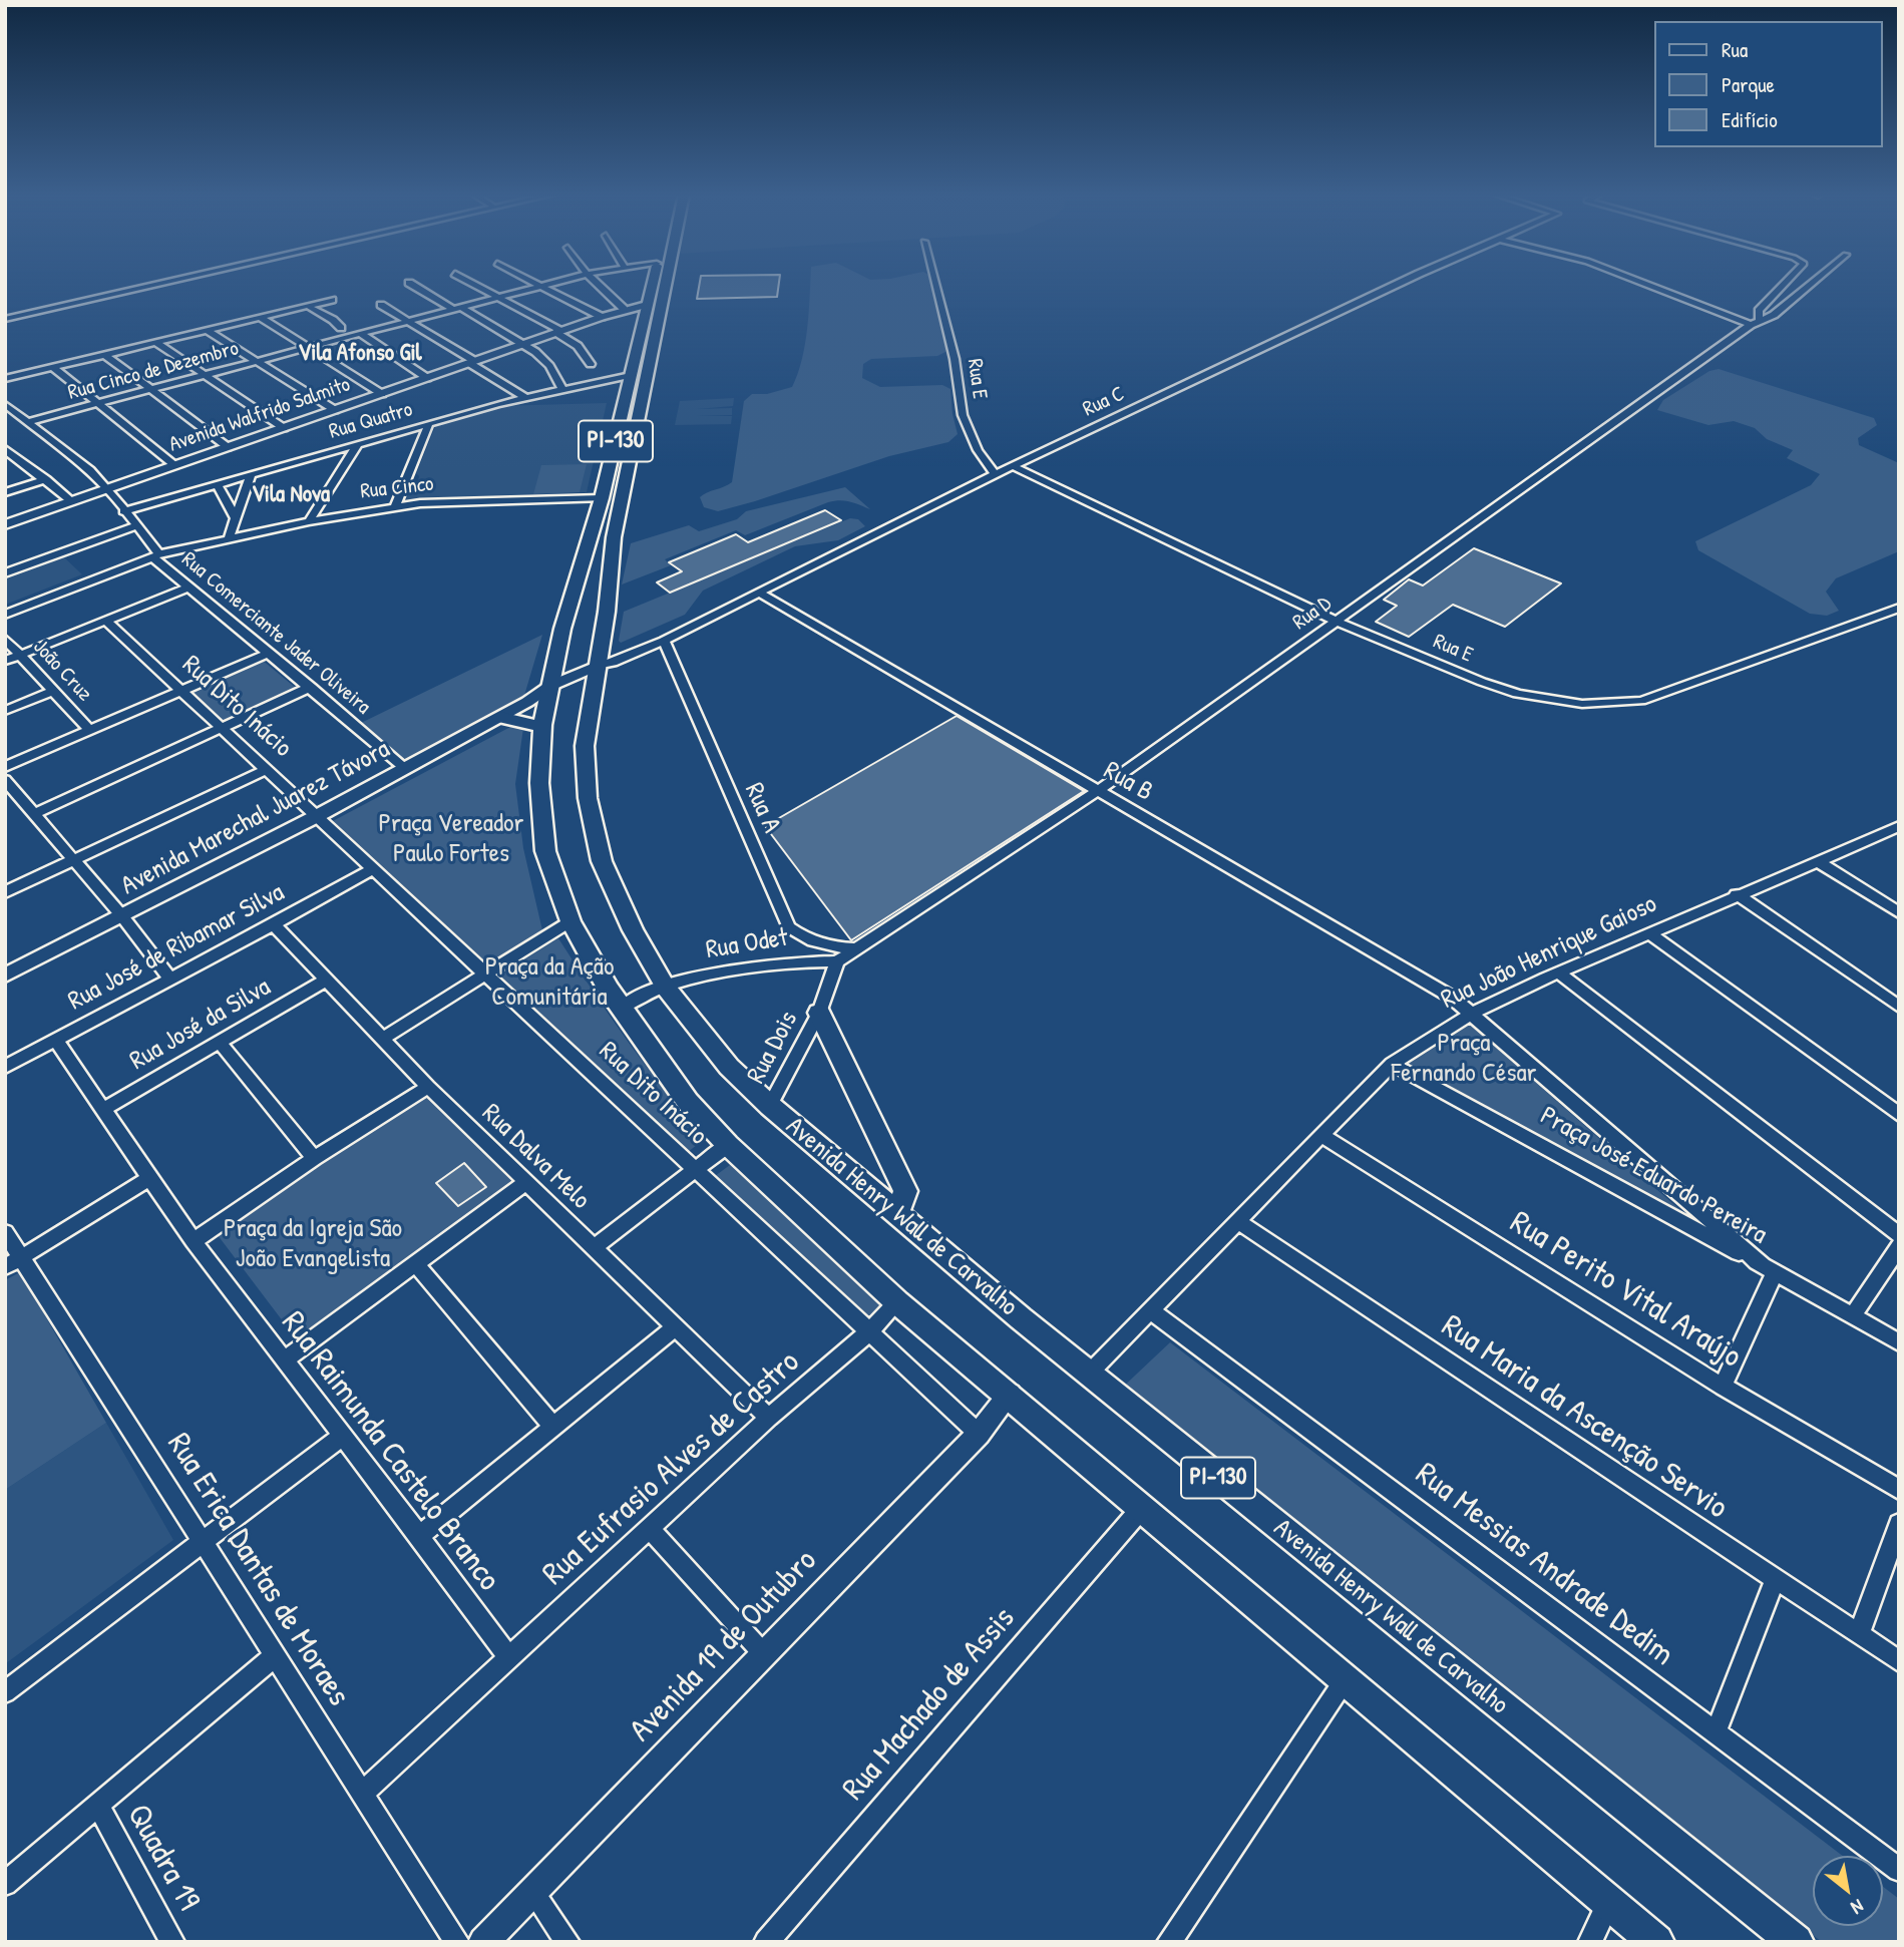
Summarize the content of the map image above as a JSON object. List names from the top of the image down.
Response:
{
  "streets": {
    "main road": ["PI-130", "Avenida Henry Wall de Carvalho"],
    "street": [
      "Rua Cinco de Dezembro",
      "Rua E",
      "Rua C",
      "Avenida Walfrido Salmito",
      "Rua Quatro",
      "Rua Cinco",
      "Rua D",
      "Rua Comerciante Jader Oliveira",
      "João Cruz",
      "Rua Dito Inácio",
      "Rua B",
      "Rua A",
      "Avenida Marechal Juarez Távora",
      "Rua Odet",
      "Rua José de Ribamar Silva",
      "Rua João Henrique Gaioso",
      "Rua José da Silva",
      "Rua Dois",
      "Rua Dalva Melo",
      "Praça José Eduardo Pereira",
      "Rua Perito Vital Araújo",
      "Rua Maria da Ascenção Servio",
      "Rua Raimunda Castelo Branco",
      "Rua Eufrasio Alves de Castro",
      "Rua Messias Andrade Dedim",
      "Rua Erica Dantas de Moraes",
      "Avenida 19 de Outubro",
      "Rua Machado de Assis",
      "Quadra 19"
    ]
  },
  "crossings": [
    ["Rua Cinco de Dezembro", "Rua Comerciante Jader Oliveira"],
    ["Rua E", "Rua C"],
    ["Rua E", "Rua D"],
    ["Rua C", "Rua B"],
    ["Rua C", "Rua A"],
    ["Rua C", "Avenida Marechal Juarez Távora"],
    ["Rua C", "Avenida Henry Wall de Carvalho"],
    ["Avenida Walfrido Salmito", "Rua Comerciante Jader Oliveira"],
    ["Avenida Walfrido Salmito", "Avenida Henry Wall de Carvalho"],
    ["Rua Quatro", "Rua Comerciante Jader Oliveira"],
    ["Rua Quatro", "Avenida Henry Wall de Carvalho"],
    ["Rua Cinco", "Rua Comerciante Jader Oliveira"],
    ["Rua Cinco", "Avenida Henry Wall de Carvalho"],
    ["Rua D", "Rua B"],
    ["Rua D", "Rua A"],
    ["Rua D", "Rua Odet"],
    ["Rua Comerciante Jader Oliveira", "Avenida Marechal Juarez Távora"],
    ["Rua Dito Inácio", "Avenida Marechal Juarez Távora"],
    ["Rua Dito Inácio", "Rua José de Ribamar Silva"],
    ["Rua Dito Inácio", "Rua Eufrasio Alves de Castro"],
    ["Rua Dito Inácio", "Avenida 19 de Outubro"],
    ["Rua B", "Rua João Henrique Gaioso"],
    ["Rua B", "Praça José Eduardo Pereira"],
    ["Avenida Marechal Juarez Távora", "Avenida Henry Wall de Carvalho"],
    ["Rua Odet", "Avenida Henry Wall de Carvalho"],
    ["Rua José de Ribamar Silva", "Rua Dalva Melo"],
    ["Rua José de Ribamar Silva", "Rua Raimunda Castelo Branco"],
    ["Rua João Henrique Gaioso", "Praça José Eduardo Pereira"],
    ["Rua João Henrique Gaioso", "Avenida Henry Wall de Carvalho"],
    ["Rua João Henrique Gaioso", "Rua Perito Vital Araújo"],
    ["Rua João Henrique Gaioso", "Rua Maria da Ascenção Servio"],
    ["Rua João Henrique Gaioso", "Rua Messias Andrade Dedim"],
    ["Rua José da Silva", "Rua Dalva Melo"],
    ["Rua José da Silva", "Rua Raimunda Castelo Branco"],
    ["Rua Dois", "Avenida Henry Wall de Carvalho"],
    ["Rua Dalva Melo", "Rua Eufrasio Alves de Castro"],
    ["Avenida Henry Wall de Carvalho", "Rua Eufrasio Alves de Castro"],
    ["Avenida Henry Wall de Carvalho", "Avenida 19 de Outubro"],
    ["Avenida Henry Wall de Carvalho", "Rua Machado de Assis"],
    ["Rua Raimunda Castelo Branco", "Rua Eufrasio Alves de Castro"],
    ["Rua Eufrasio Alves de Castro", "Rua Erica Dantas de Moraes"]
  ],
  "districts": ["Vila Afonso Gil", "Vila Nova"],
  "parks": [
    "Praça Vereador Paulo Fortes",
    "Praça da Ação Comunitária",
    "Praça Fernando César",
    "Praça da Igreja São João Evangelista"
  ],
  "legend": ["Rua", "Parque", "Edifício"],
  "north": "bottom right"
}
